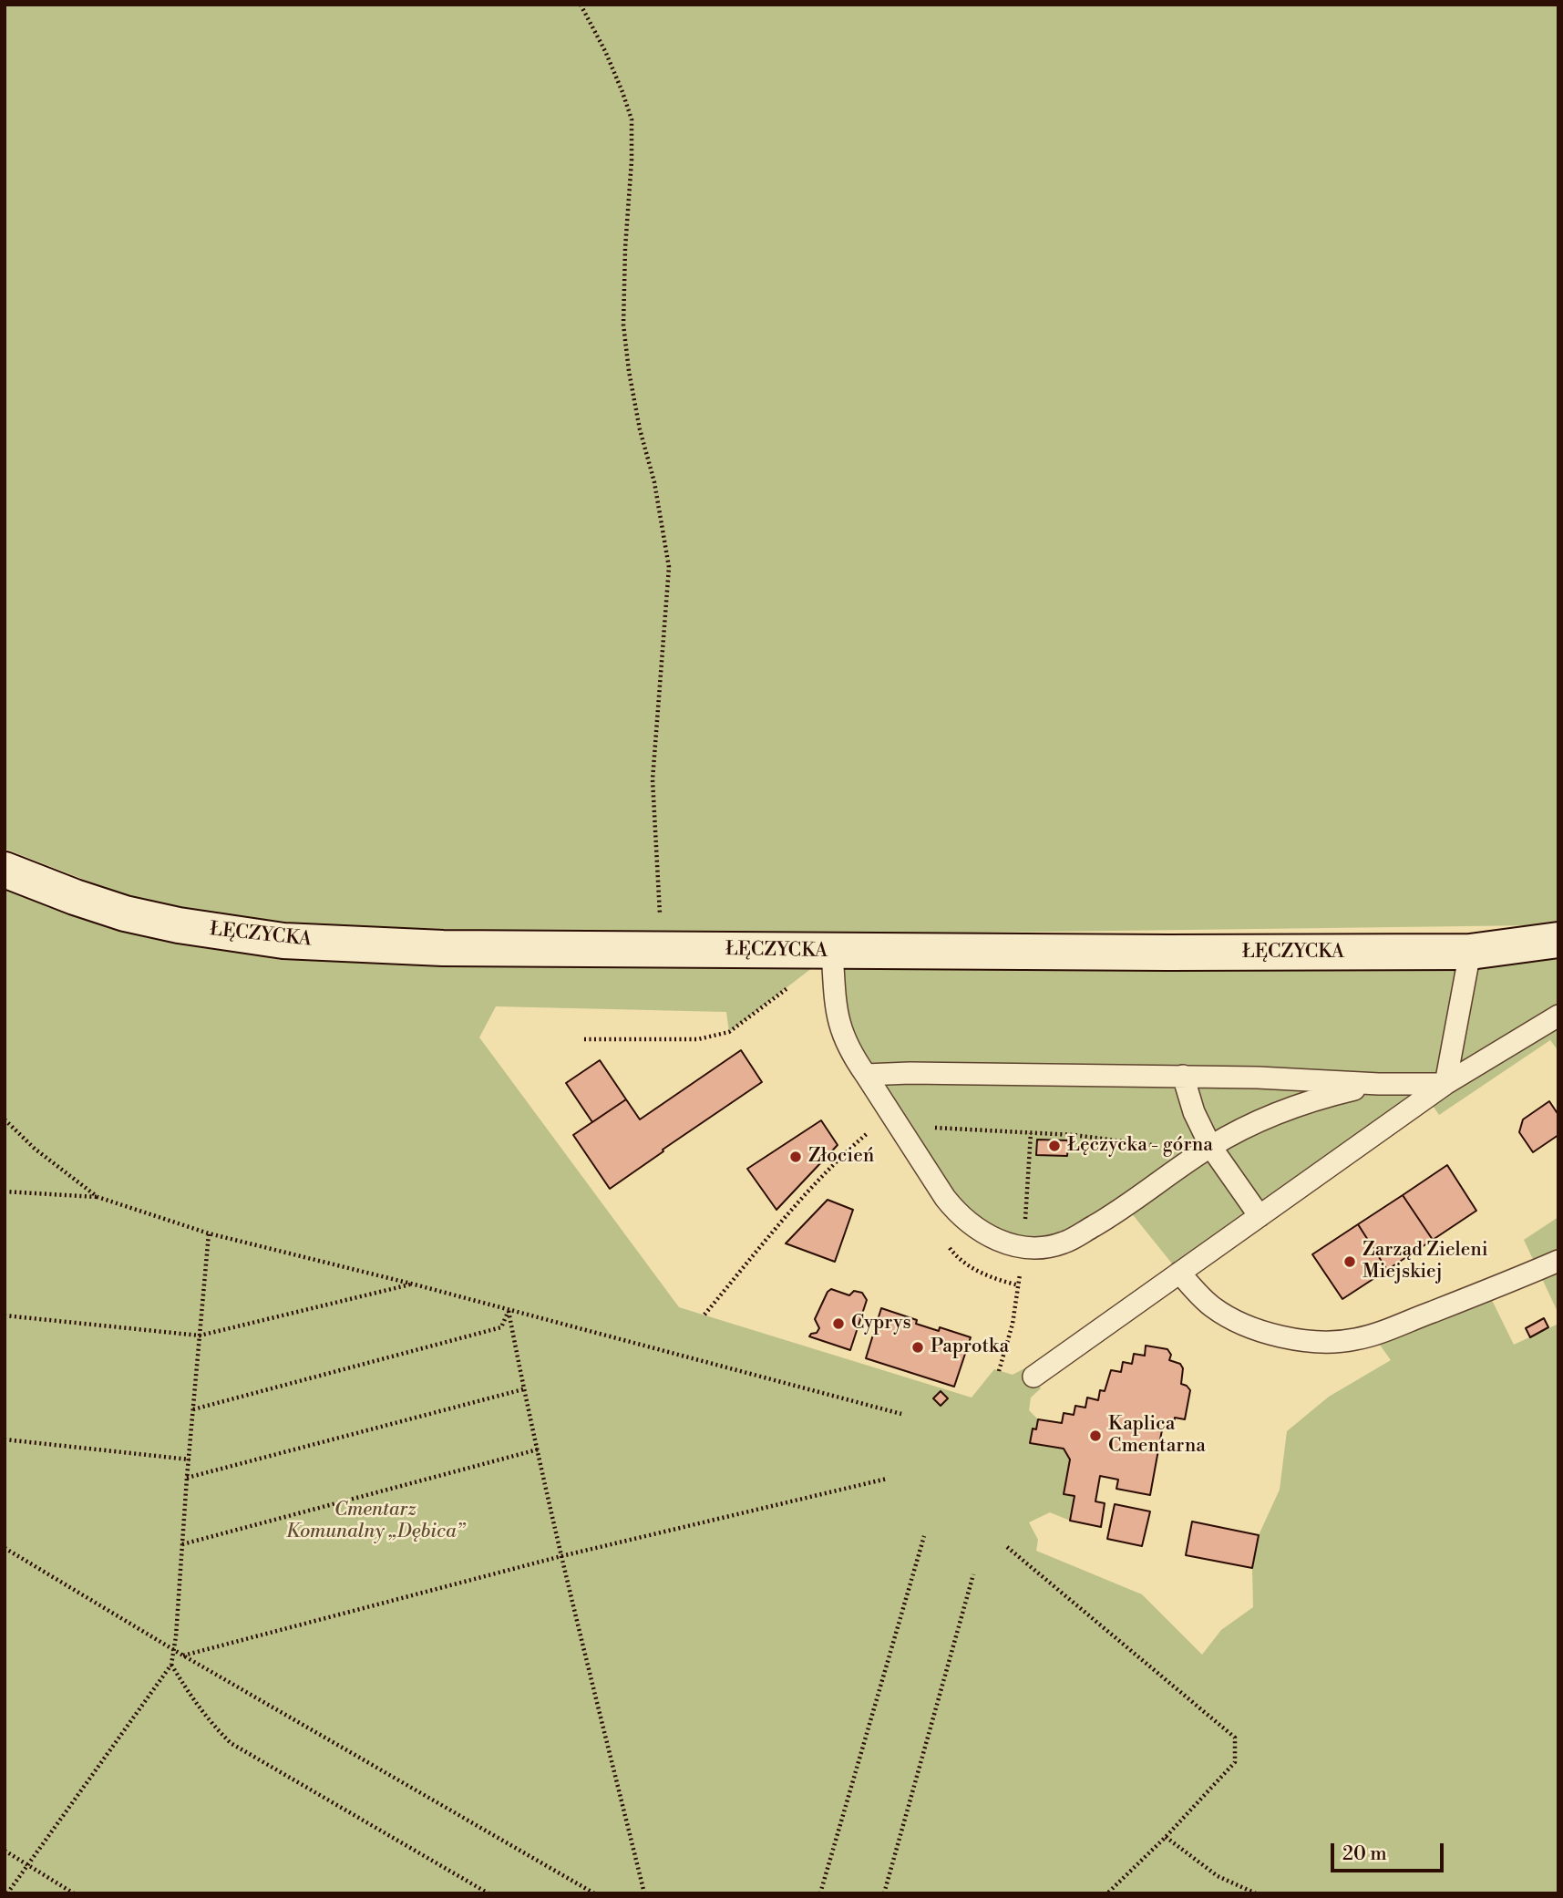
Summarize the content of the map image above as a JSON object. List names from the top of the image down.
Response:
{
  "streets": {
    "main road": ["ŁĘCZYCKA"]
  },
  "parks": ["Cmentarz Komunalny „Dębica”"],
  "places": [
    "Łęczycka - górna",
    "Złocień",
    "Zarząd Zieleni Miejskiej",
    "Cyprys",
    "Paprotka",
    "Kaplica Cmentarna"
  ],
  "scale_bar": "20 m"
}
